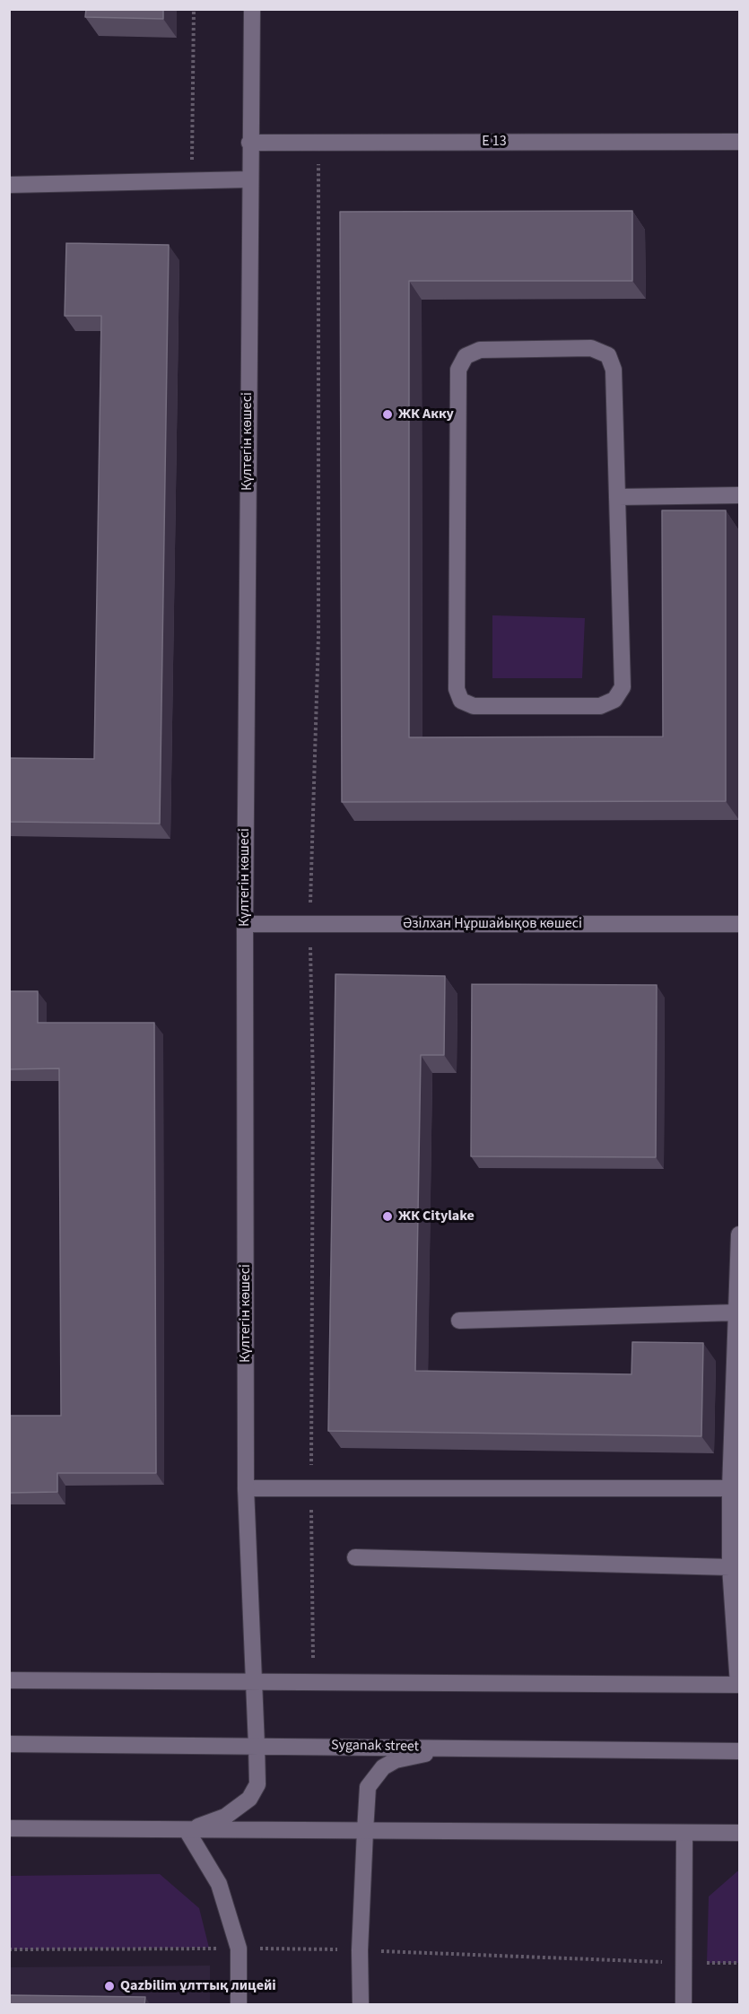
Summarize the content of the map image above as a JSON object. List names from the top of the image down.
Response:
{
  "streets": {
    "street": [
      "E 13",
      "Күлтегін көшесі",
      "Әзілхан Нұршайықов көшесі",
      "Syganak street"
    ]
  },
  "crossings": [
    ["E 13", "Күлтегін көшесі"],
    ["Күлтегін көшесі", "Әзілхан Нұршайықов көшесі"],
    ["Күлтегін көшесі", "Syganak street"]
  ],
  "places": ["ЖК Акку", "ЖК Citylake", "Qazbilim ұлттық лицейі"]
}
